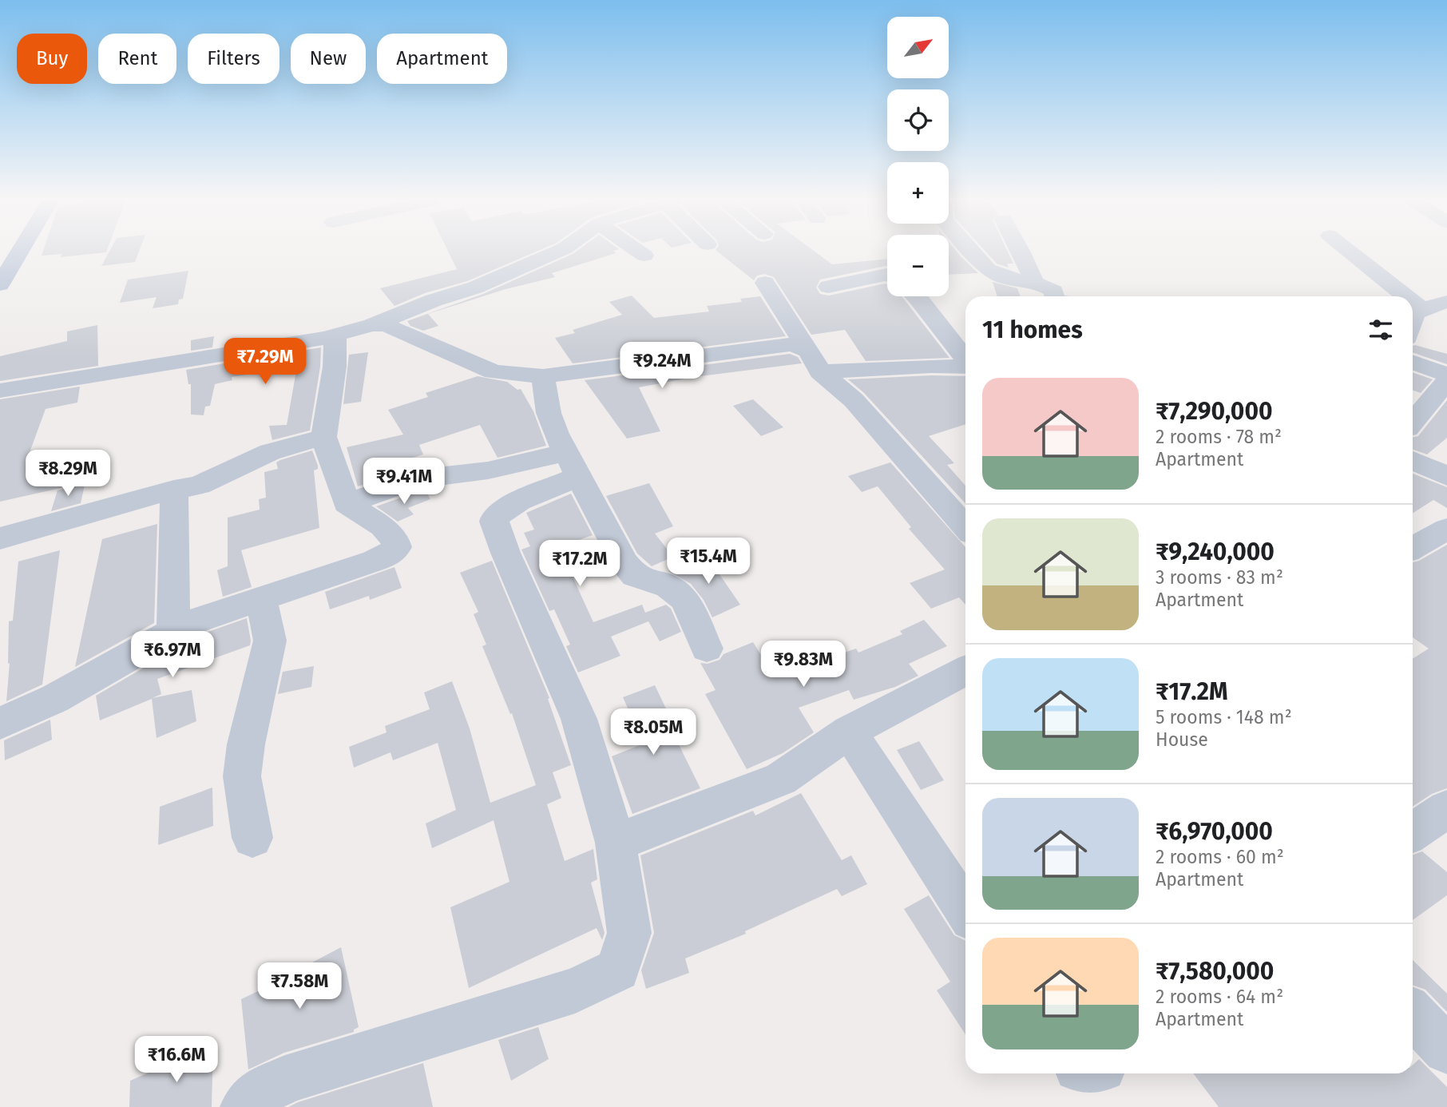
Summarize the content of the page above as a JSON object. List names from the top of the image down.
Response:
{
  "north": "top right",
  "page": {
    "map_buttons": ["+", "−"],
    "chip": [
      "Buy",
      "Rent",
      "Filters",
      "New",
      "Apartment"
    ],
    "heading": "11 homes",
    "price": [
      "₹7.29M",
      "₹9.24M",
      "₹8.29M",
      "₹9.41M",
      "₹15.4M",
      "₹17.2M",
      "₹6.97M",
      "₹9.83M",
      "₹8.05M",
      "₹7.58M",
      "₹16.6M"
    ],
    "list": [
      {
        "name": "₹7,290,000",
        "note": "2 rooms · 78 m² · Apartment"
      },
      {
        "name": "₹9,240,000",
        "note": "3 rooms · 83 m² · Apartment"
      },
      {
        "name": "₹17.2M",
        "note": "5 rooms · 148 m² · House"
      },
      {
        "name": "₹6,970,000",
        "note": "2 rooms · 60 m² · Apartment"
      },
      {
        "name": "₹7,580,000",
        "note": "2 rooms · 64 m² · Apartment"
      }
    ]
  }
}
